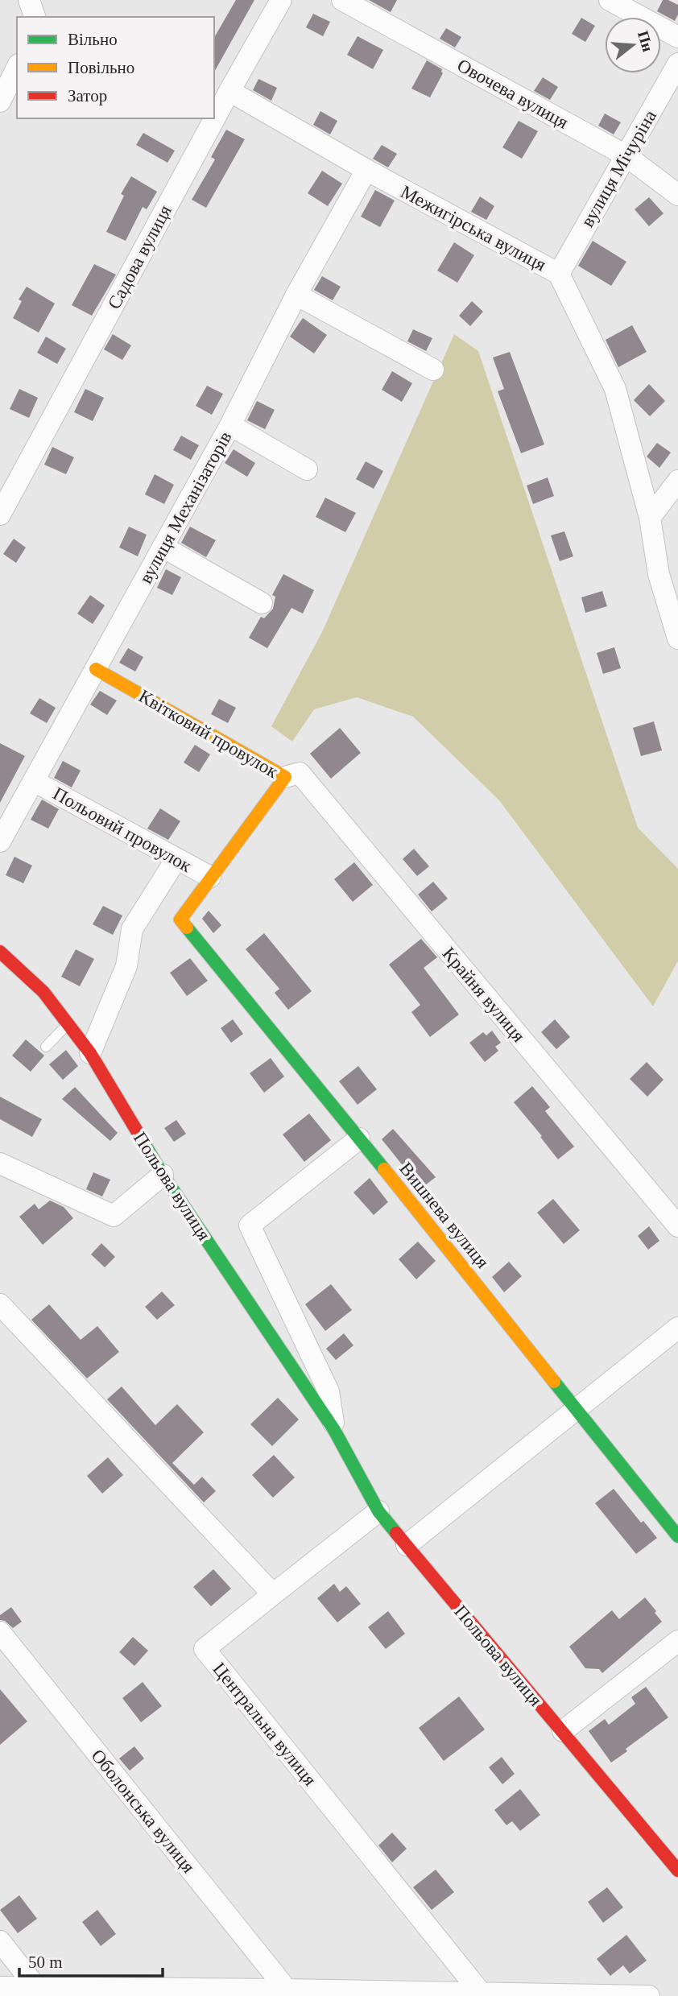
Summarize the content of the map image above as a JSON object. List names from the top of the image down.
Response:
{
  "streets": {
    "street": [
      "Овочева вулиця",
      "вулиця Мічуріна",
      "Межигірська вулиця",
      "Садова вулиця",
      "вулиця Механізаторів",
      "Квітковий провулок",
      "Польовий провулок",
      "Крайня вулиця",
      "Польова вулиця",
      "Вишнева вулиця",
      "Центральна вулиця",
      "Оболонська вулиця"
    ]
  },
  "crossings": [
    ["Овочева вулиця", "вулиця Мічуріна"],
    ["вулиця Мічуріна", "Межигірська вулиця"],
    ["Межигірська вулиця", "Садова вулиця"],
    ["Межигірська вулиця", "вулиця Механізаторів"],
    ["вулиця Механізаторів", "Квітковий провулок"],
    ["вулиця Механізаторів", "Польовий провулок"],
    ["Квітковий провулок", "Польовий провулок"],
    ["Квітковий провулок", "Крайня вулиця"],
    ["Квітковий провулок", "Вишнева вулиця"],
    ["Польова вулиця", "Вишнева вулиця"]
  ],
  "legend": ["Вільно", "Повільно", "Затор"],
  "scale_bar": "50 m",
  "north": "right"
}
